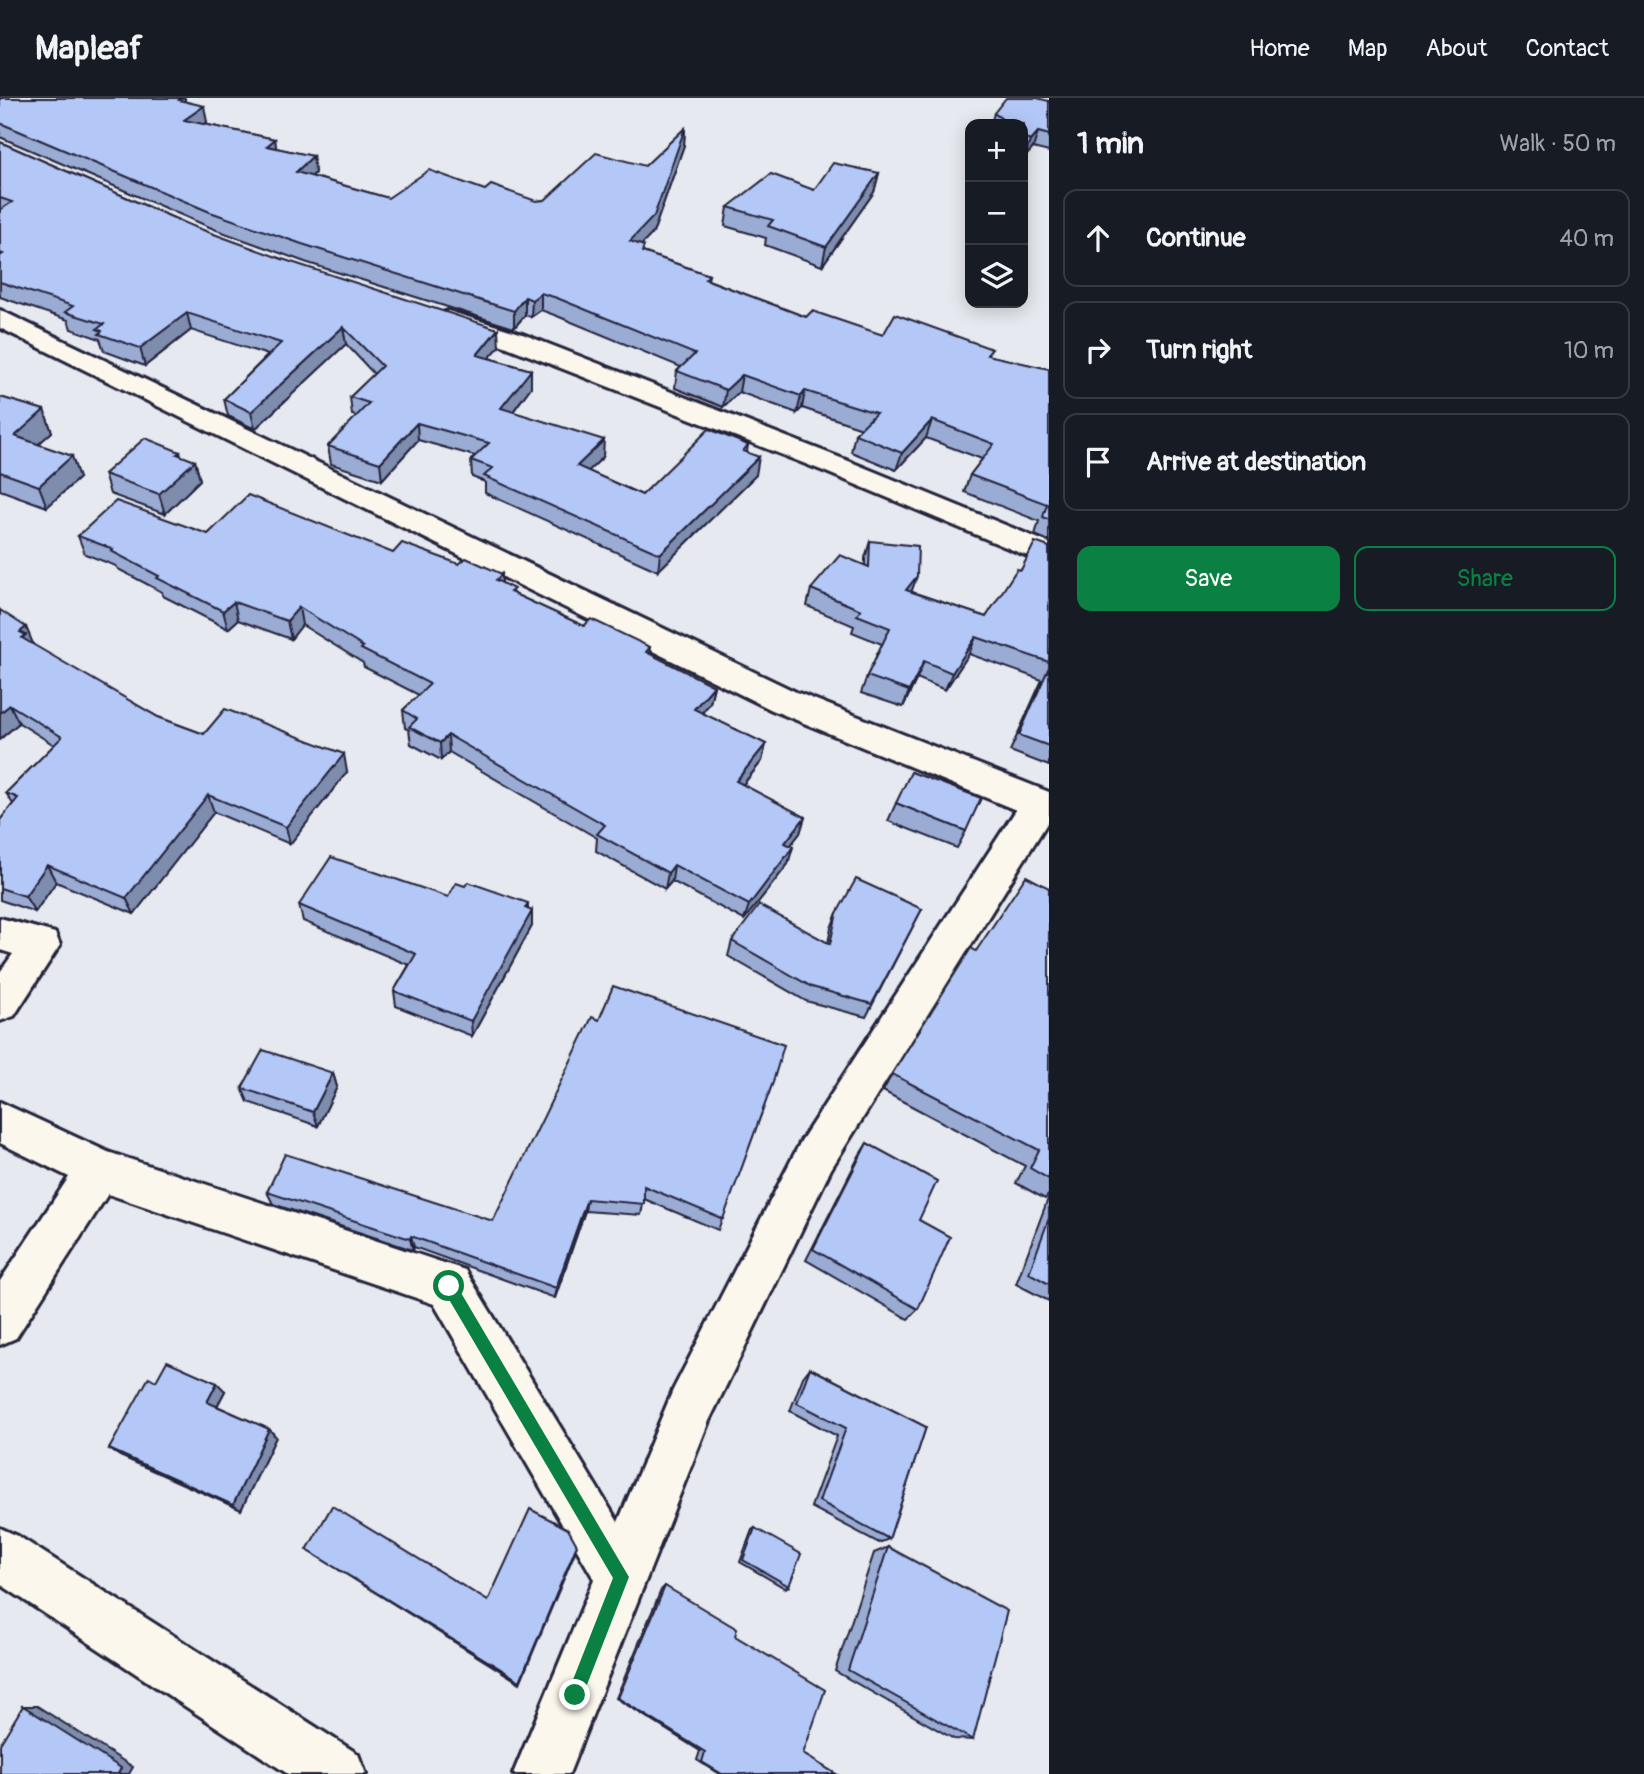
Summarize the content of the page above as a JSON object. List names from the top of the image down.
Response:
{
  "page": {
    "header": "Mapleaf",
    "nav": [
      "Home",
      "Map",
      "About",
      "Contact"
    ],
    "heading": ["1 min", "Walk · 50 m"],
    "map_buttons": ["+", "−"],
    "list": [
      ["Continue", "40 m"],
      ["Turn right", "10 m"],
      "Arrive at destination"
    ],
    "buttons": ["Save", "Share"]
  }
}
